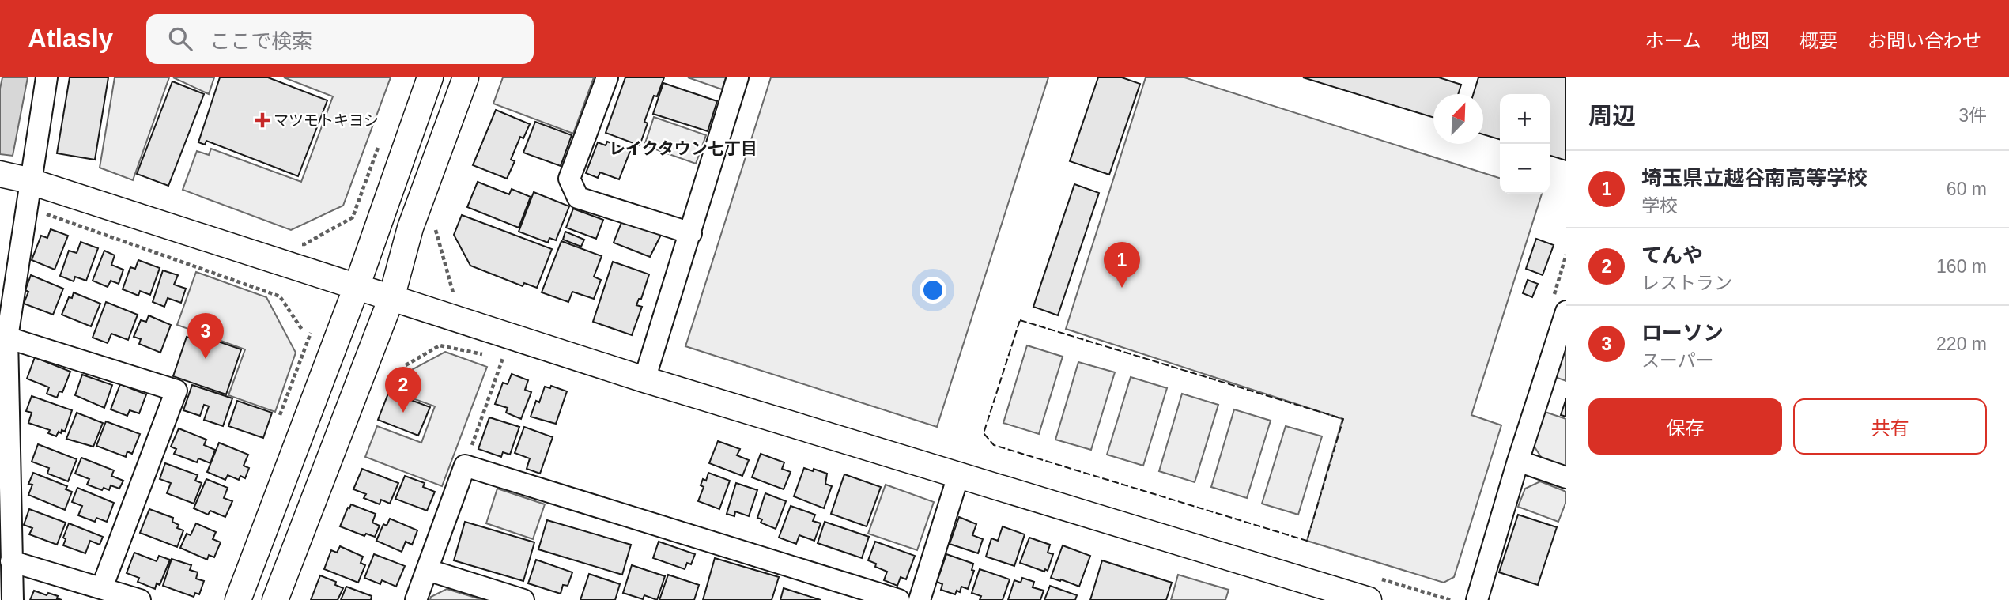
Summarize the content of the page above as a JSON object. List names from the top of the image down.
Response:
{
  "districts": ["レイクタウン七丁目"],
  "places": {
    "health": ["マツモトキヨシ"]
  },
  "north": "top right",
  "page": {
    "header": "Atlasly",
    "search": "ここで検索",
    "nav": [
      "ホーム",
      "地図",
      "概要",
      "お問い合わせ"
    ],
    "heading": ["周辺", "3件"],
    "map_buttons": ["+", "−"],
    "list": [
      {
        "mark": "1",
        "name": "埼玉県立越谷南高等学校",
        "note": "学校",
        "value": "60 m"
      },
      {
        "mark": "2",
        "name": "てんや",
        "note": "レストラン",
        "value": "160 m"
      },
      {
        "mark": "3",
        "name": "ローソン",
        "note": "スーパー",
        "value": "220 m"
      }
    ],
    "pins": ["1", "3", "2"],
    "buttons": ["保存", "共有"]
  }
}
